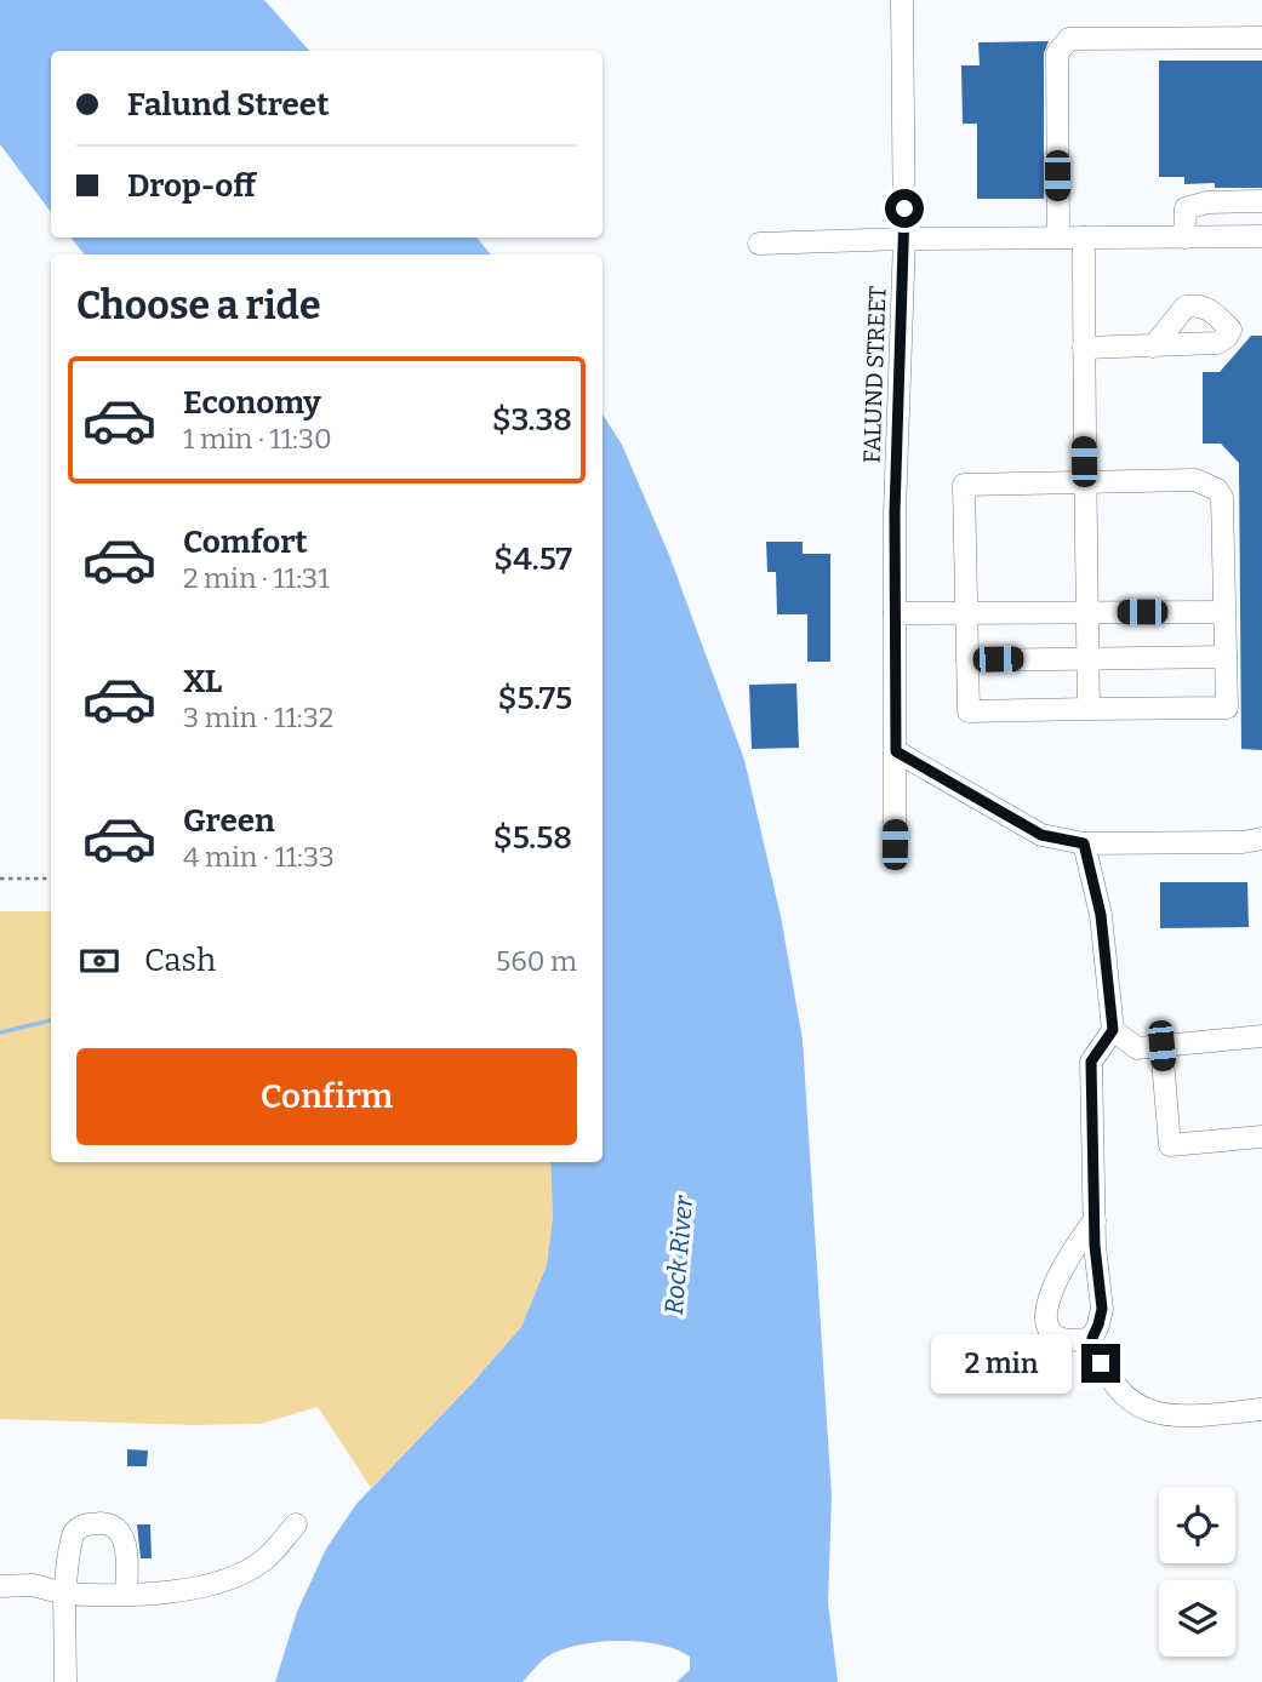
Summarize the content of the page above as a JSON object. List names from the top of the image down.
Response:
{
  "streets": {
    "street": ["FALUND STREET"]
  },
  "water": ["Rock River"],
  "page": {
    "banner": ["Falund Street", "Drop-off"],
    "heading": "Choose a ride",
    "list": [
      {
        "name": "Economy",
        "note": "1 min · 11:30",
        "value": "$3.38"
      },
      {
        "name": "Comfort",
        "note": "2 min · 11:31",
        "value": "$4.57"
      },
      {
        "name": "XL",
        "note": "3 min · 11:32",
        "value": "$5.75"
      },
      {
        "name": "Green",
        "note": "4 min · 11:33",
        "value": "$5.58"
      }
    ],
    "pay": ["Cash", "560 m"],
    "buttons": "Confirm",
    "bubble": "2 min"
  }
}
